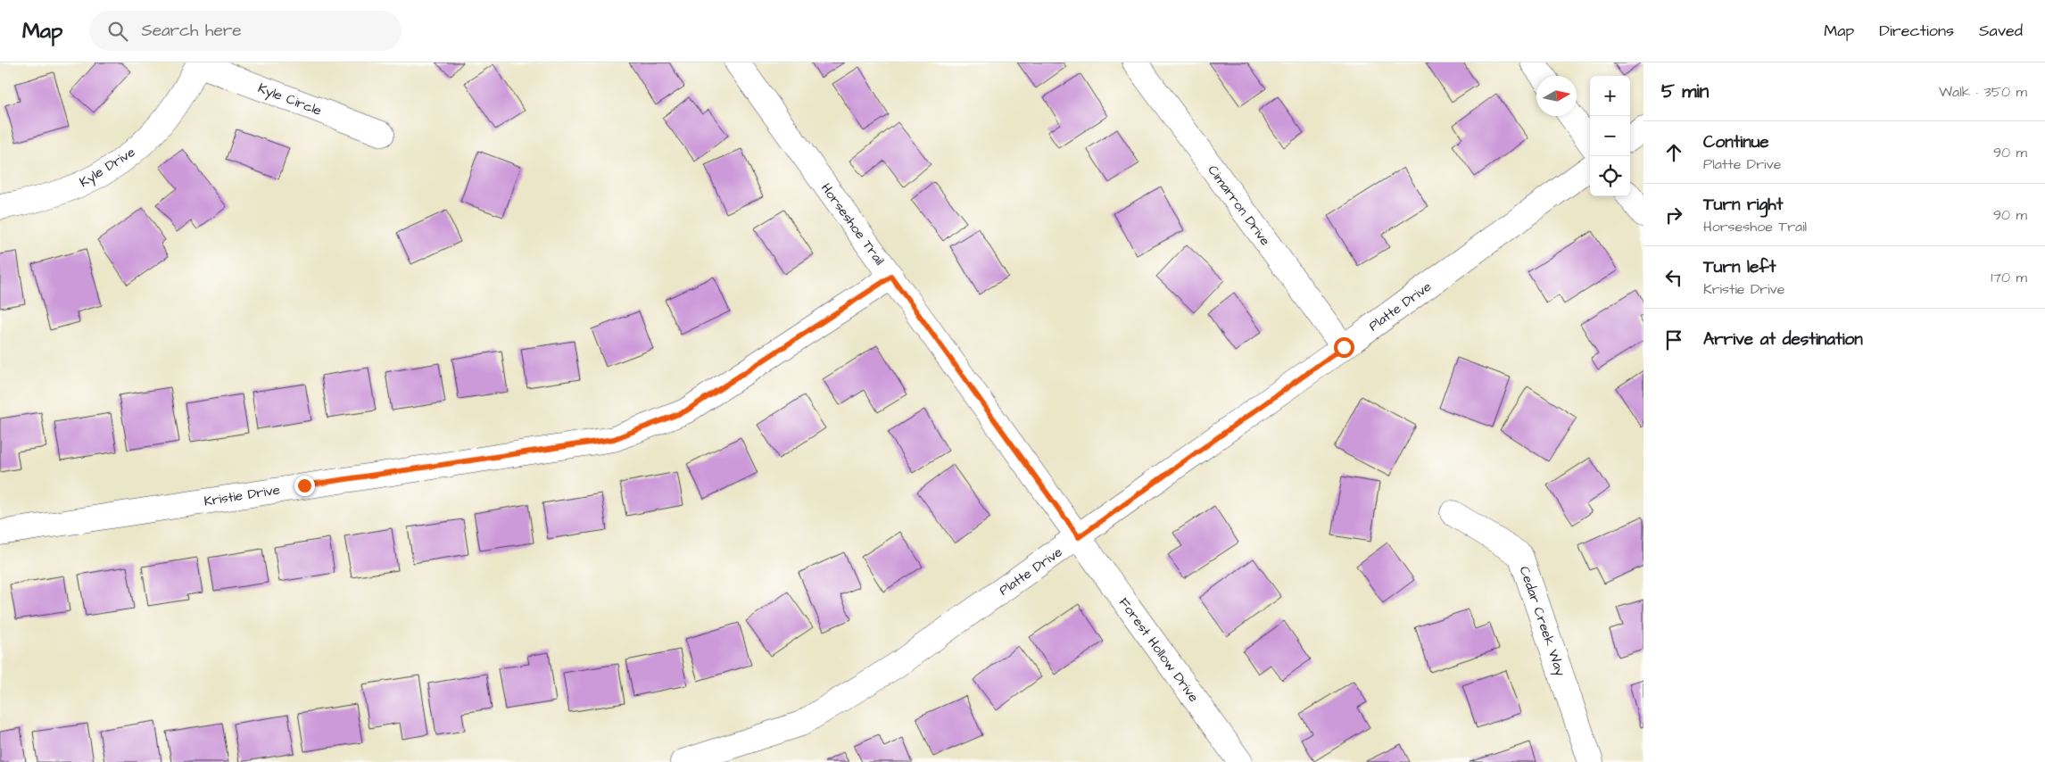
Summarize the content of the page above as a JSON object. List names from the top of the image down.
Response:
{
  "streets": {
    "street": [
      "Kyle Circle",
      "Kyle Drive",
      "Cimarron Drive",
      "Horseshoe Trail",
      "Platte Drive",
      "Kristie Drive",
      "Cedar Creek Way",
      "Forest Hollow Drive"
    ]
  },
  "crossings": [
    ["Kyle Circle", "Kyle Drive"],
    ["Cimarron Drive", "Platte Drive"],
    ["Horseshoe Trail", "Platte Drive"],
    ["Horseshoe Trail", "Kristie Drive"],
    ["Horseshoe Trail", "Forest Hollow Drive"],
    ["Platte Drive", "Forest Hollow Drive"]
  ],
  "north": "right",
  "page": {
    "header": "Map",
    "search": "Search here",
    "nav": ["Map", "Directions", "Saved"],
    "heading": ["5 min", "Walk · 350 m"],
    "map_buttons": ["+", "−"],
    "list": [
      ["Continue", "Platte Drive", "90 m"],
      ["Turn right", "Horseshoe Trail", "90 m"],
      ["Turn left", "Kristie Drive", "170 m"],
      "Arrive at destination"
    ]
  }
}
